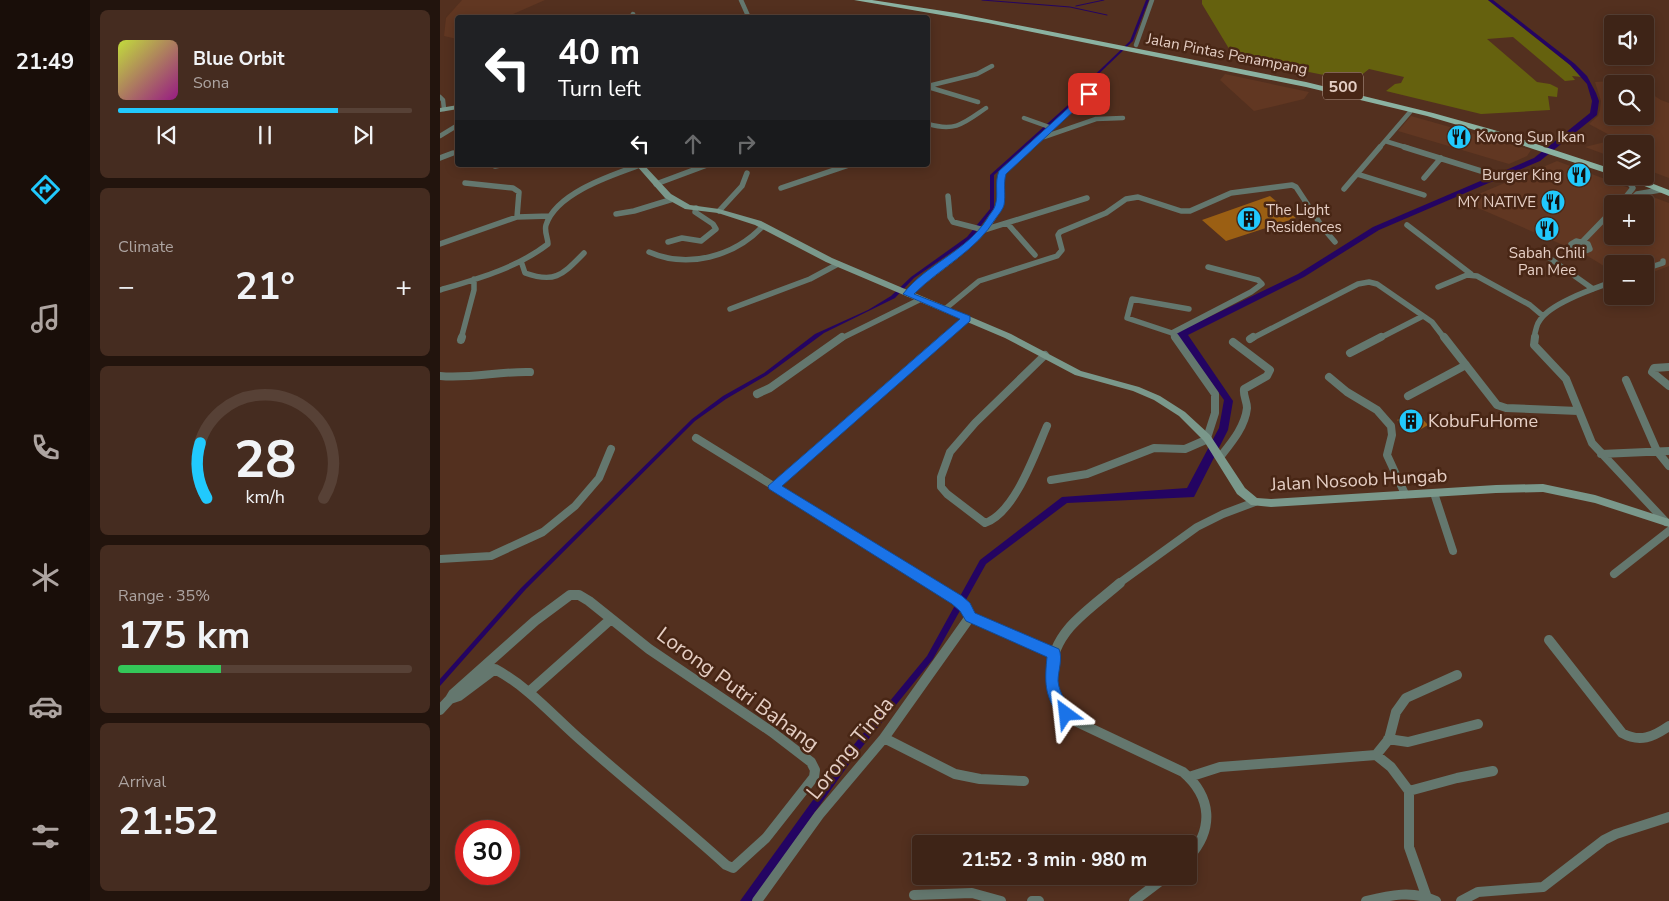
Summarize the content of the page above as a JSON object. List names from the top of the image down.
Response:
{
  "streets": {
    "main road": ["Jalan Pintas Penampang", "500", "Jalan Nosoob Hungab"],
    "street": ["Lorong Putri Bahang", "Lorong Tinda"]
  },
  "places": {
    "restaurant": [
      "Kwong Sup Ikan",
      "Burger King",
      "MY NATIVE",
      "Sabah Chili Pan Mee"
    ],
    "building": ["The Light Residences", "KobuFuHome"]
  },
  "page": {
    "tabs": "21:49",
    "map_buttons": ["+", "−"],
    "turn": ["40 m", "Turn left"],
    "song": ["Blue Orbit", "Sona"],
    "tile": [
      "Climate",
      ["Range · 35%", "175 km"],
      ["Arrival", "21:52"]
    ],
    "heat": ["−", "21°", "+"],
    "limit": "30",
    "trip": "21:52 · 3 min · 980 m",
    "gauge": ["28", "km/h"]
  }
}
